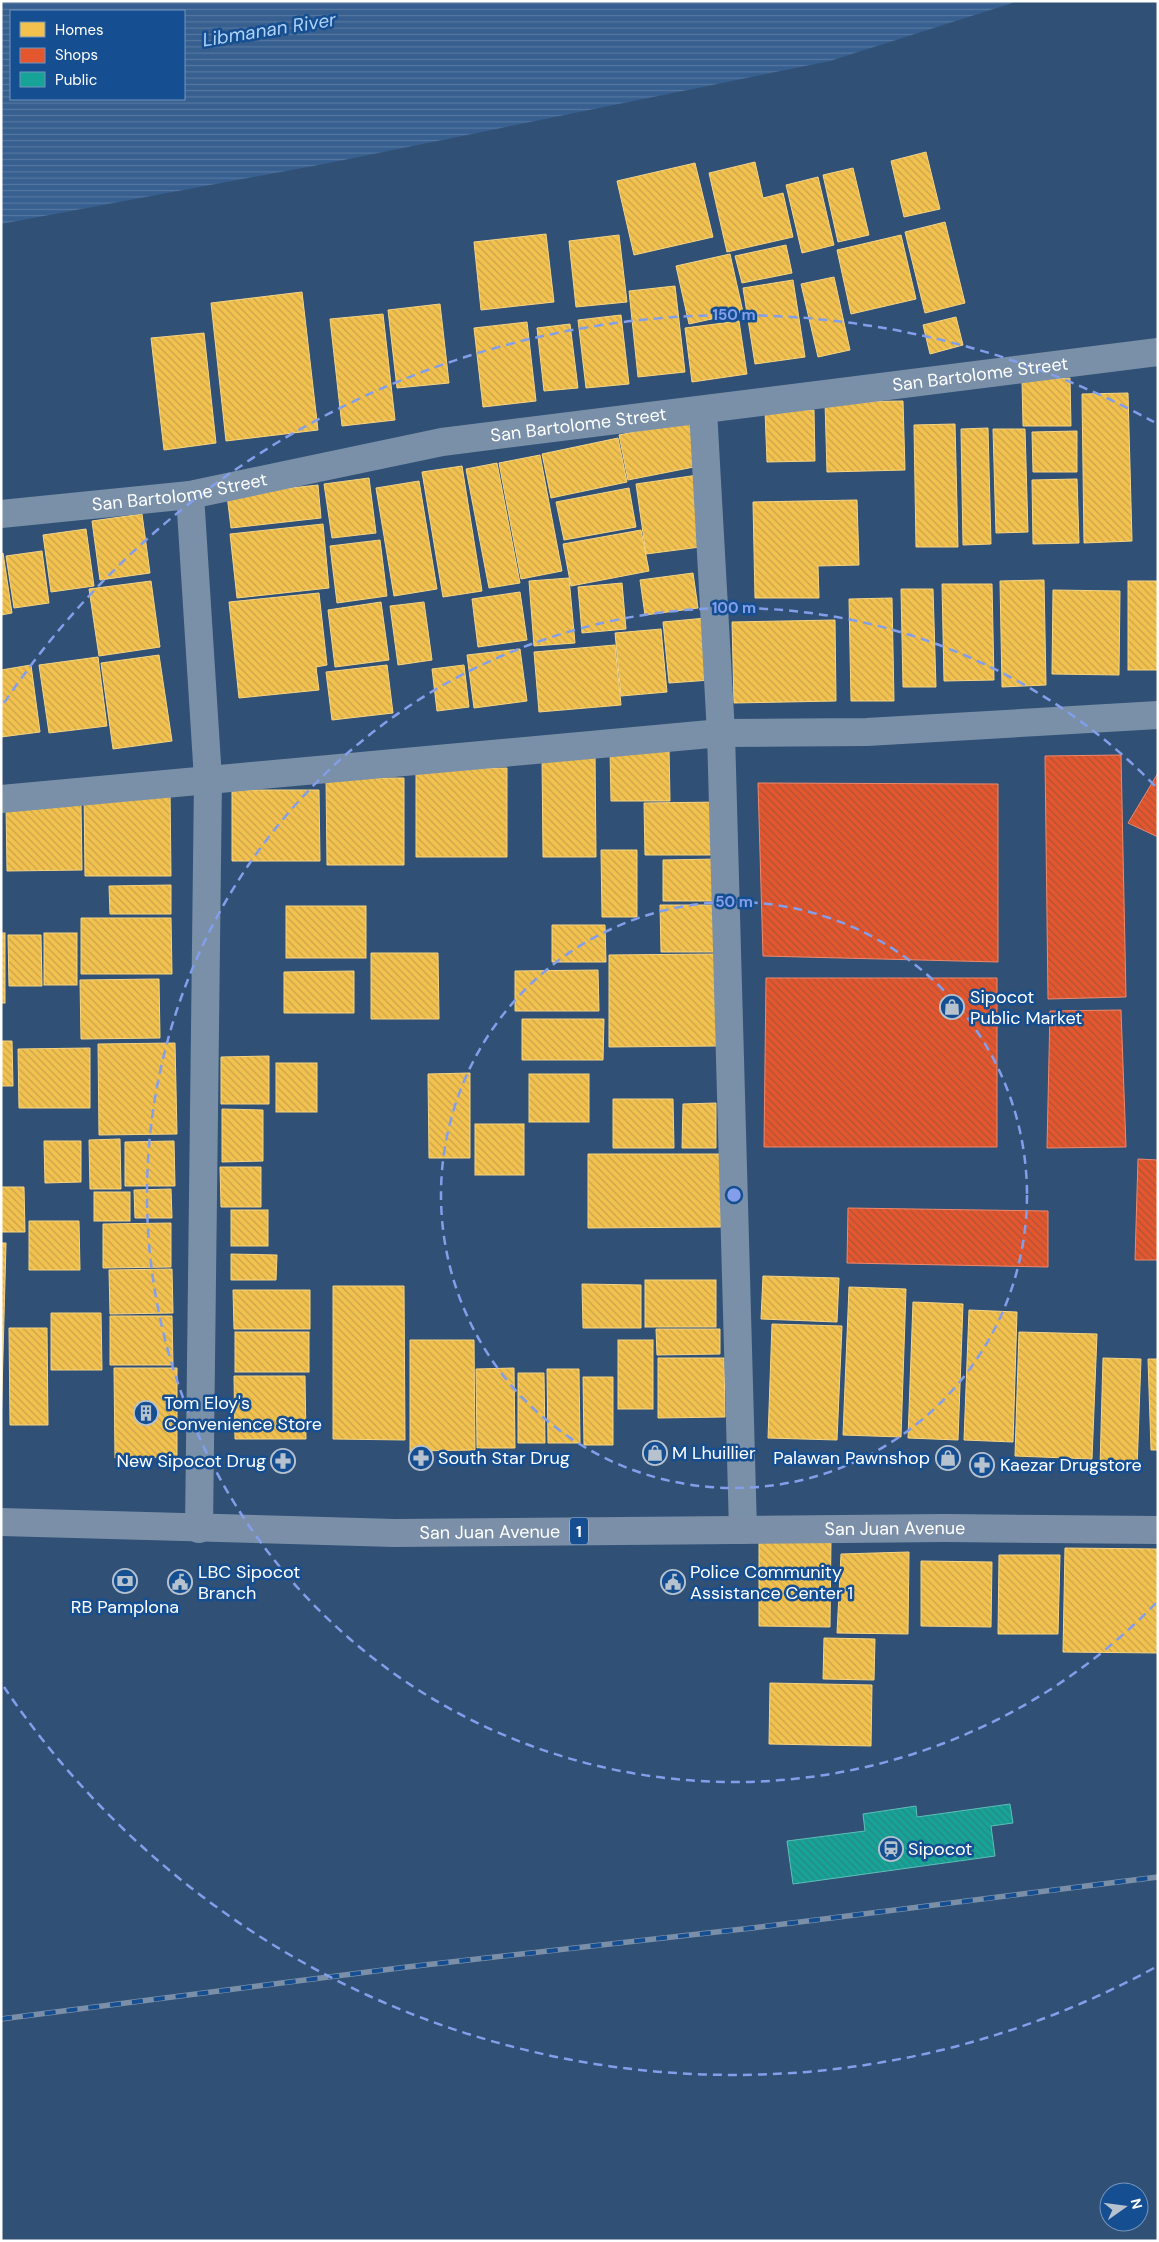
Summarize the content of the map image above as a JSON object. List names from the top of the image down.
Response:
{
  "streets": {
    "highway": ["San Juan Avenue", "1"],
    "street": ["San Bartolome Street"]
  },
  "water": ["Libmanan River"],
  "places": {
    "shop": ["Sipocot Public Market", "M Lhuillier", "Palawan Pawnshop"],
    "building": ["Tom Eloy's Convenience Store"],
    "pharmacy": ["South Star Drug", "New Sipocot Drug", "Kaezar Drugstore"],
    "bank": ["RB Pamplona"],
    "public building": ["LBC Sipocot Branch", "Police Community Assistance Center 1"],
    "station": ["Sipocot"]
  },
  "legend": ["Homes", "Shops", "Public"],
  "north": "right",
  "rings": ["150 m", "100 m", "50 m"]
}
